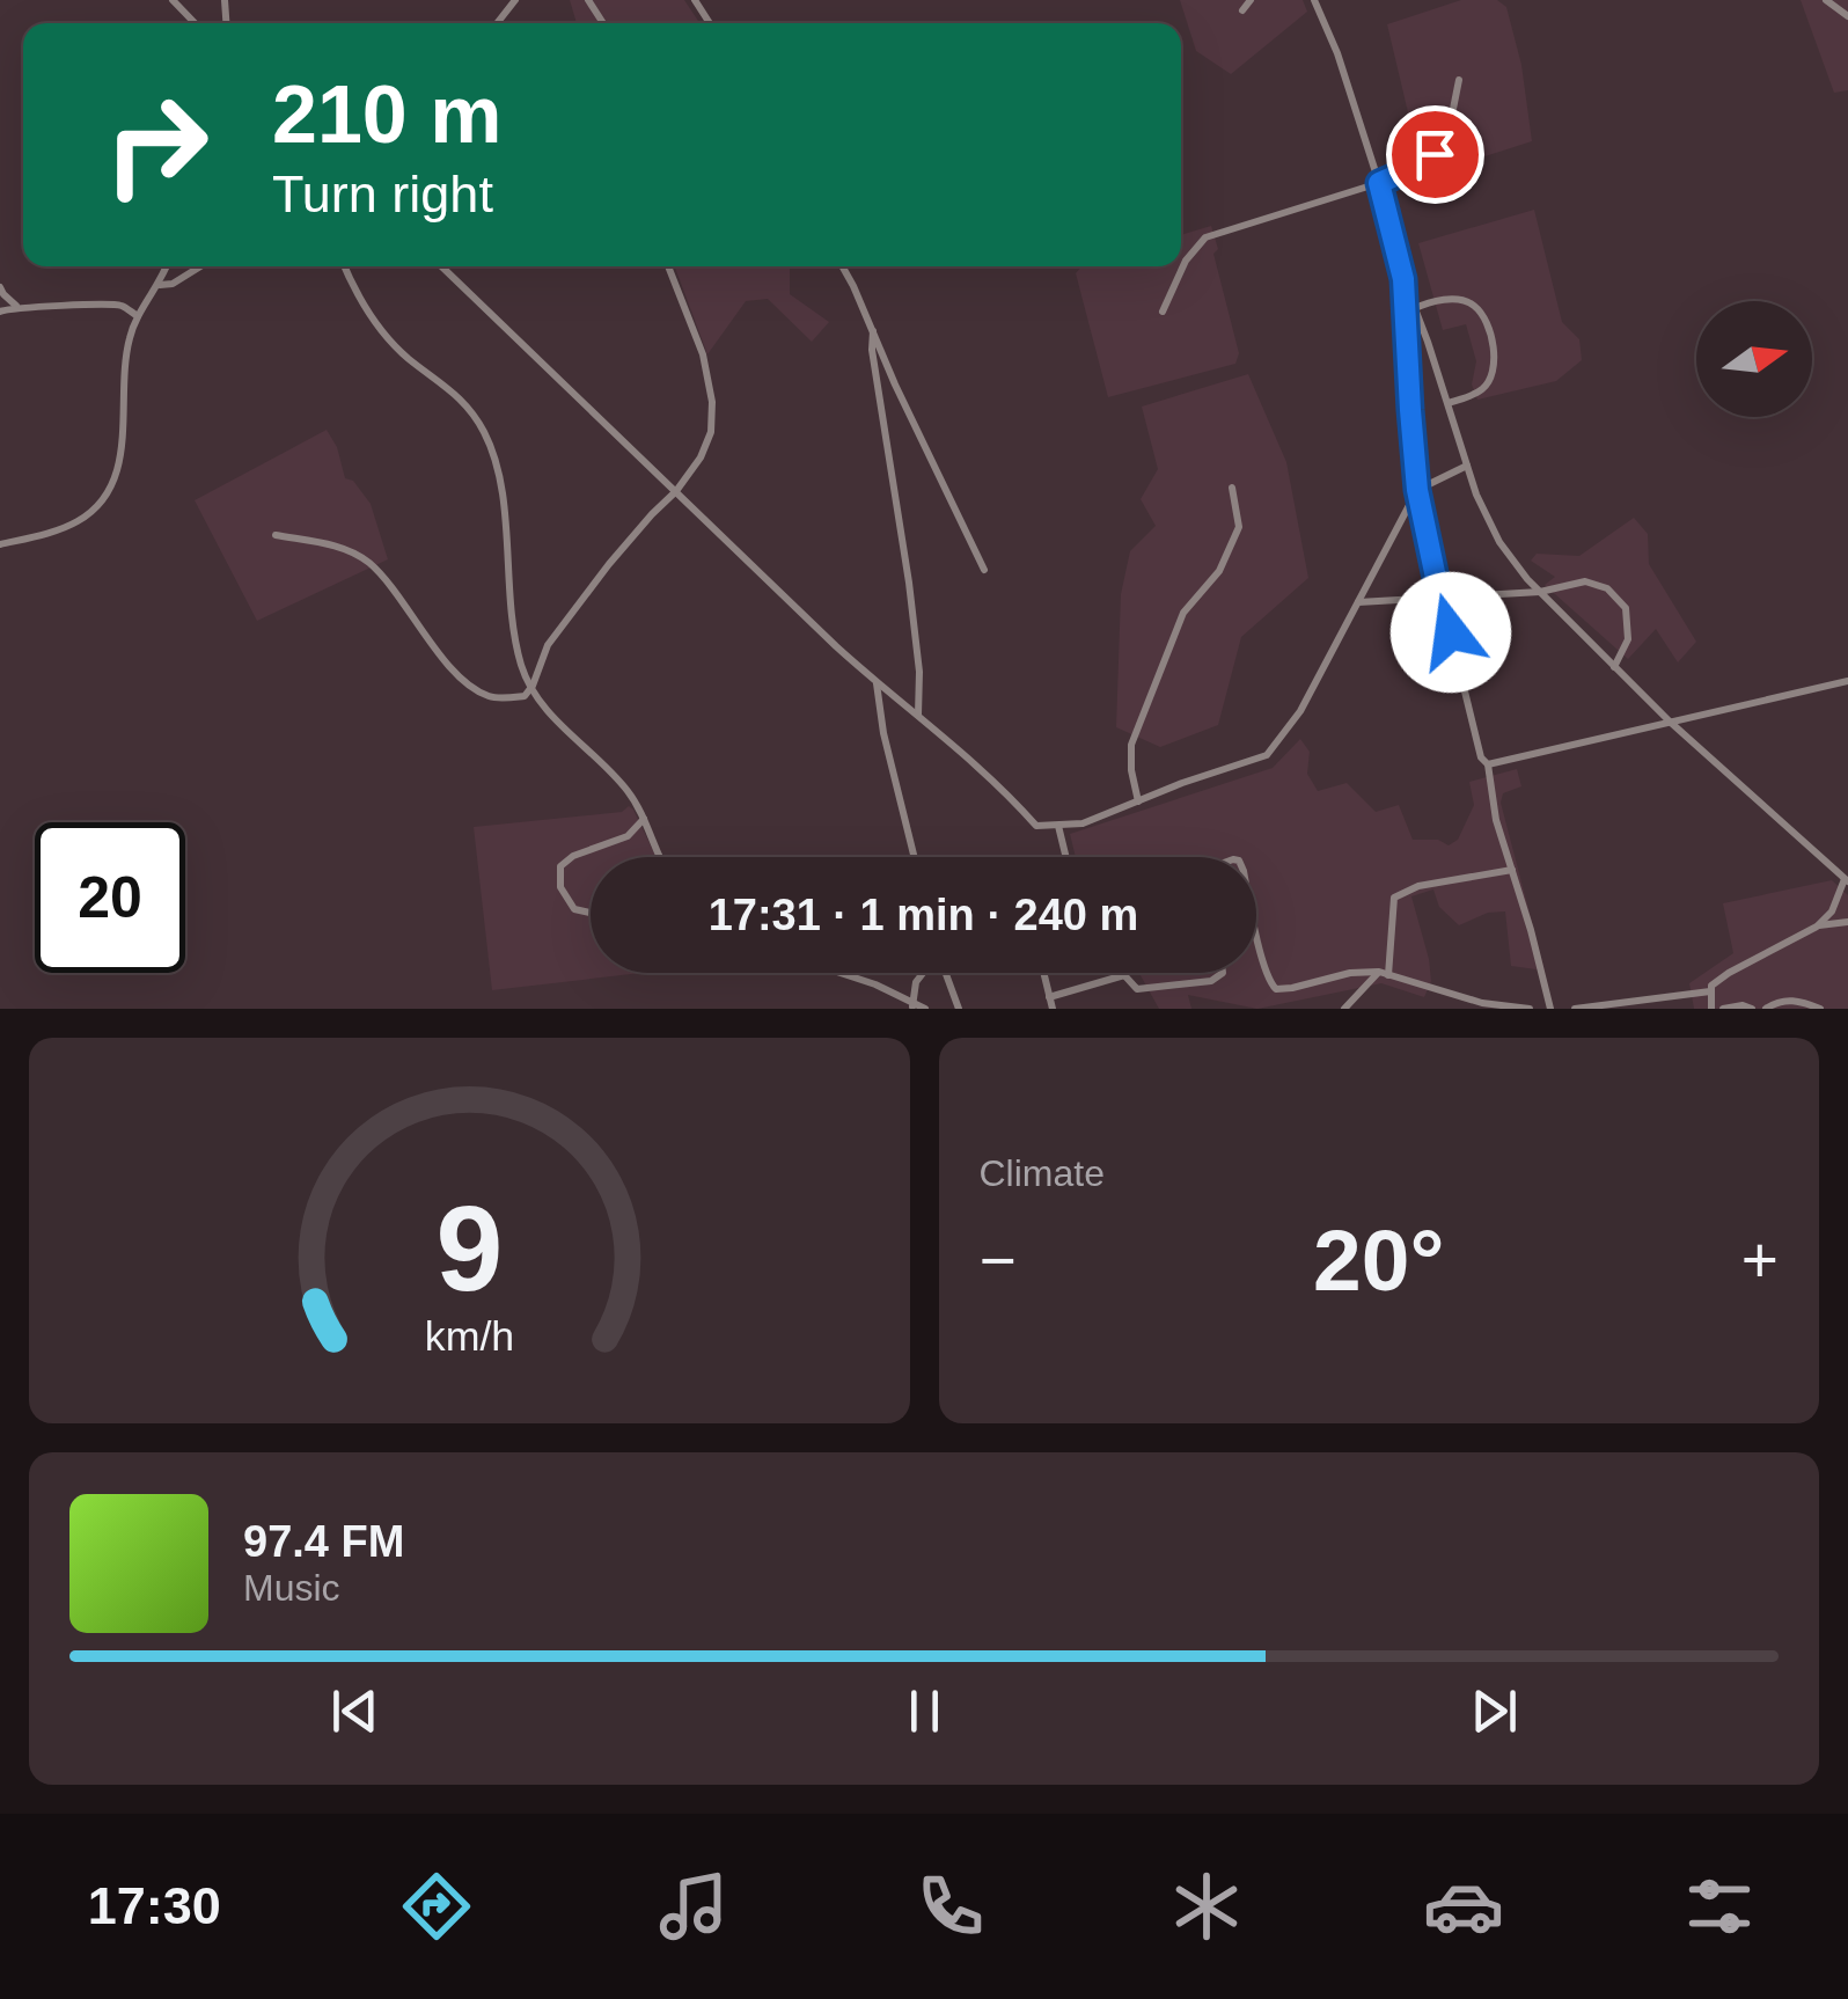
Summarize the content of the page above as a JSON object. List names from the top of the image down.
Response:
{
  "north": "right",
  "page": {
    "turn": ["210 m", "Turn right"],
    "limit": "20",
    "trip": "17:31 · 1 min · 240 m",
    "tile": "Climate",
    "heat": ["−", "20°", "+"],
    "song": ["97.4 FM", "Music"],
    "tabs": "17:30",
    "gauge": ["9", "km/h"]
  }
}
